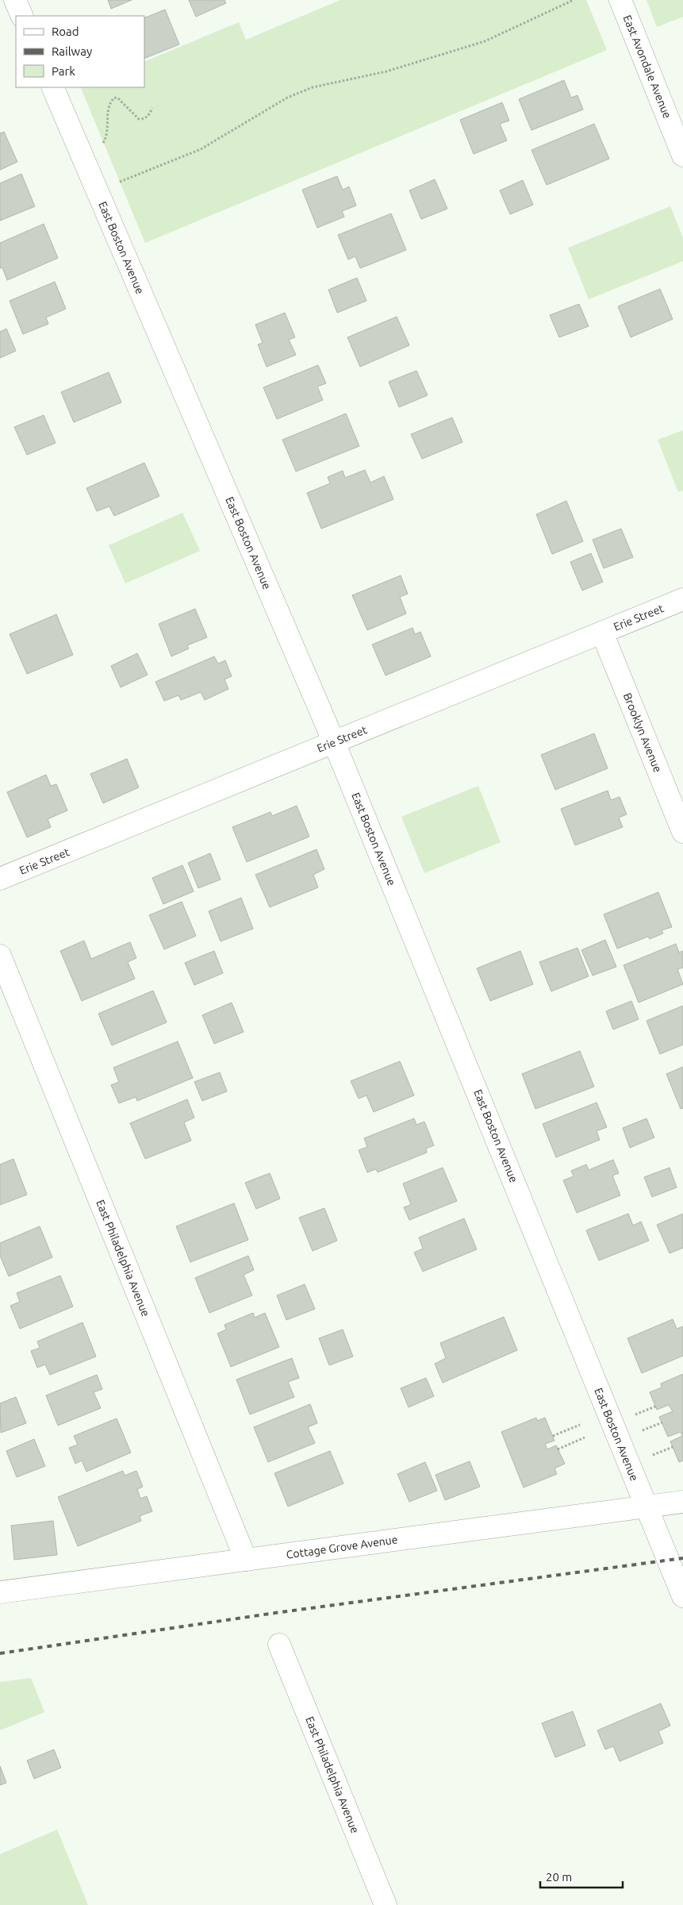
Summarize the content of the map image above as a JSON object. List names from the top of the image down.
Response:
{
  "streets": {
    "street": [
      "East Avondale Avenue",
      "East Boston Avenue",
      "Erie Street",
      "Brooklyn Avenue",
      "East Philadelphia Avenue",
      "Cottage Grove Avenue"
    ]
  },
  "crossings": [
    ["East Boston Avenue", "Erie Street"],
    ["East Boston Avenue", "Cottage Grove Avenue"],
    ["Erie Street", "Brooklyn Avenue"],
    ["East Philadelphia Avenue", "Cottage Grove Avenue"]
  ],
  "legend": ["Road", "Railway", "Park"],
  "scale_bar": "20 m"
}
